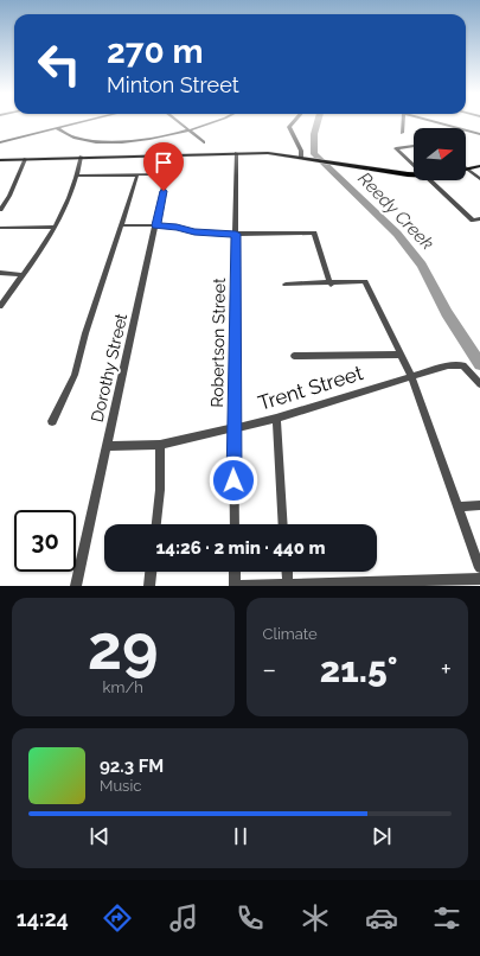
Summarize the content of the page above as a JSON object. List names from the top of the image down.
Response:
{
  "streets": {
    "street": ["Robertson Street", "Dorothy Street", "Trent Street"]
  },
  "crossings": [
    ["Robertson Street", "Trent Street"],
    ["Dorothy Street", "Trent Street"]
  ],
  "water": ["Reedy Creek"],
  "north": "right",
  "page": {
    "turn": ["270 m", "Minton Street"],
    "limit": "30",
    "trip": "14:26 · 2 min · 440 m",
    "tile": [
      ["29", "km/h"],
      "Climate"
    ],
    "heat": ["−", "21.5°", "+"],
    "song": ["92.3 FM", "Music"],
    "tabs": "14:24"
  }
}
